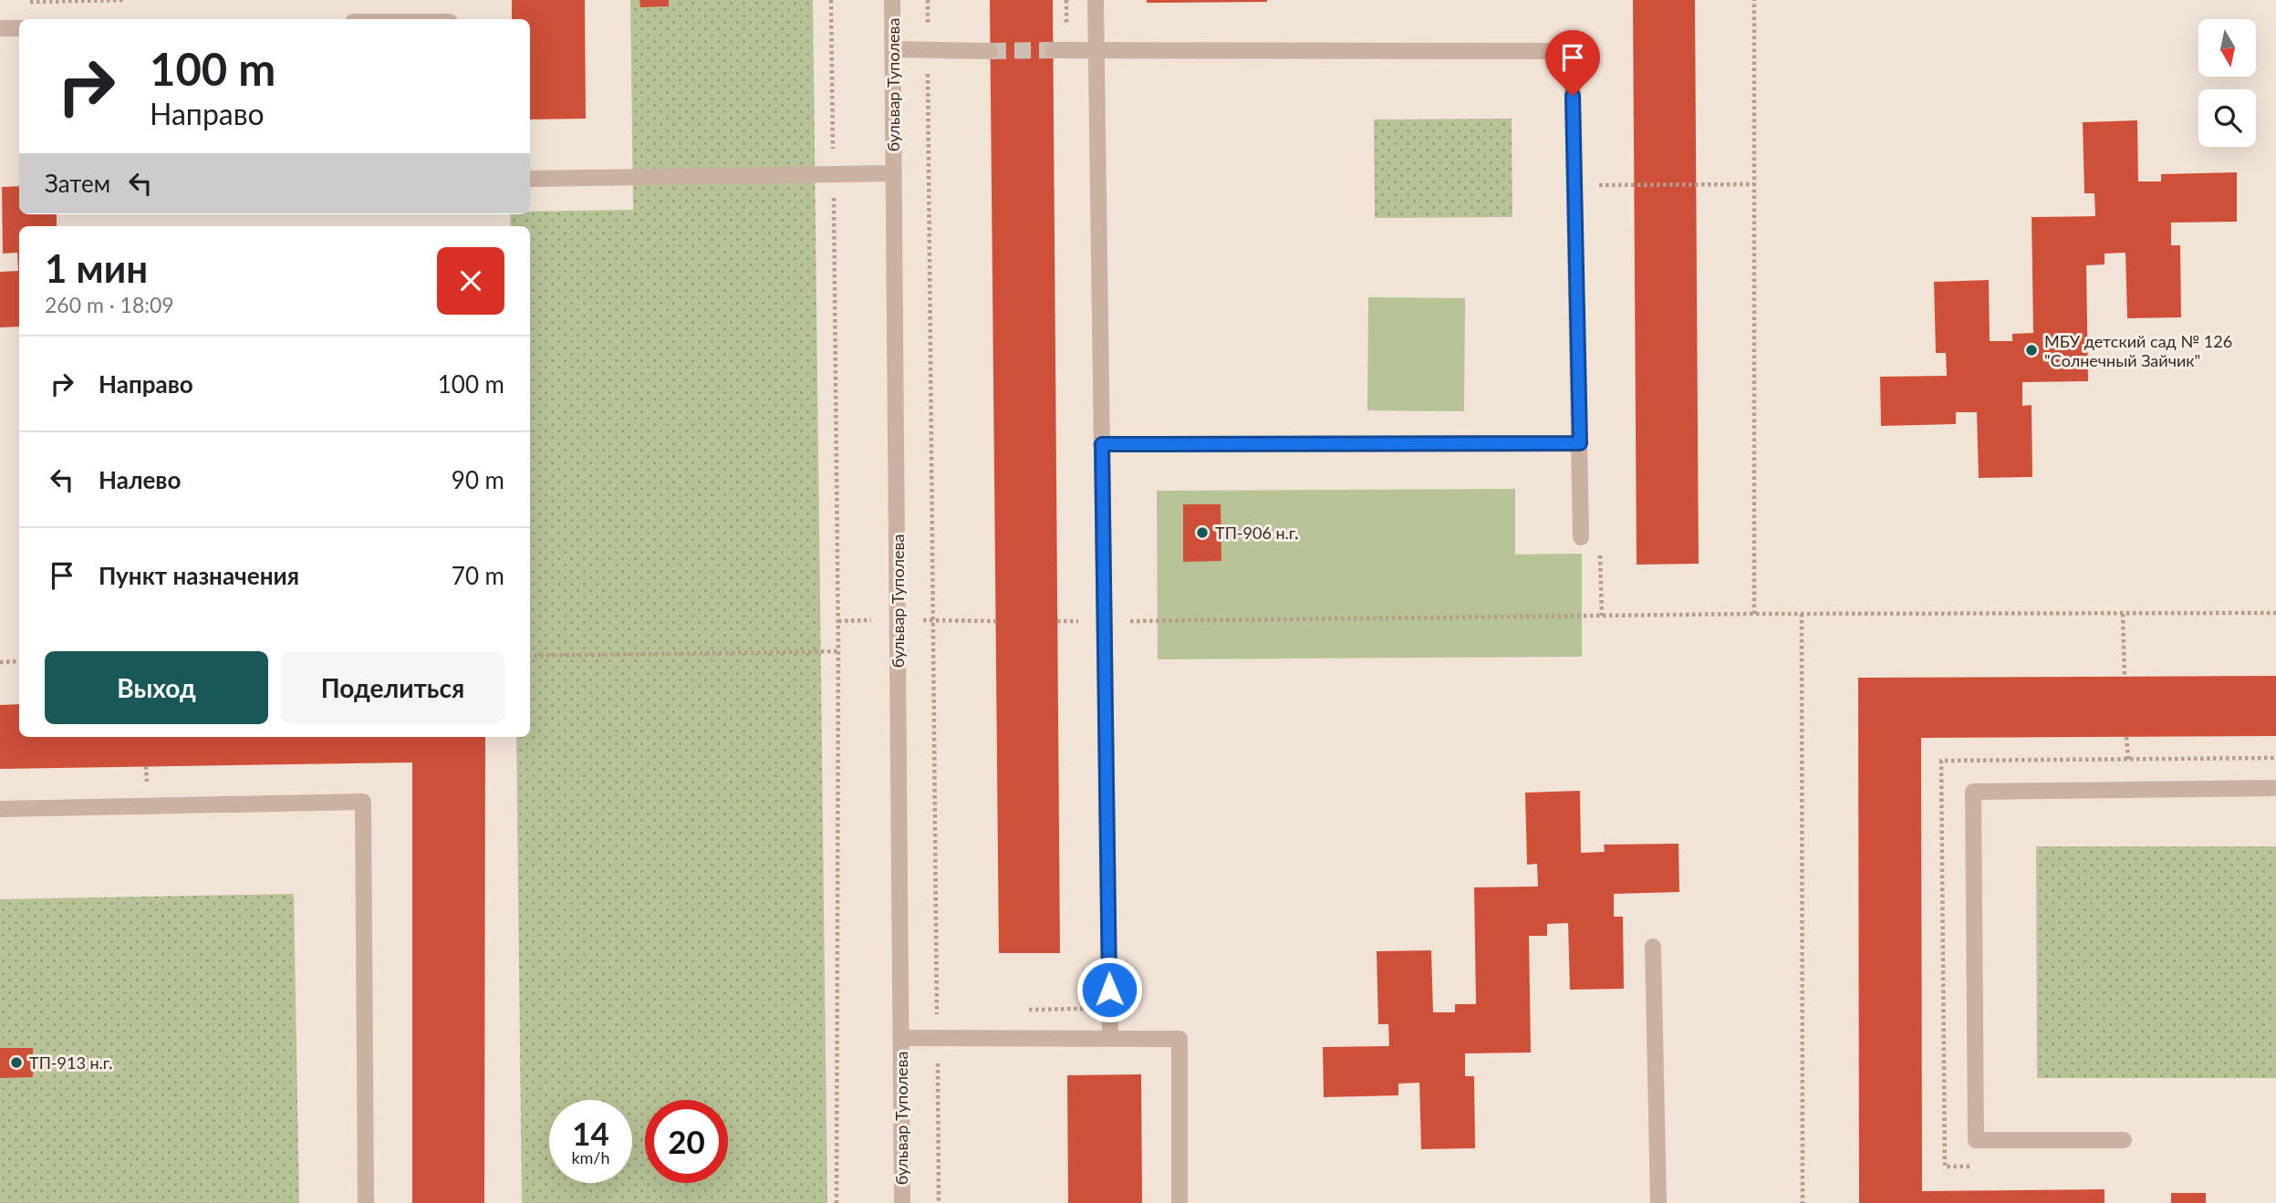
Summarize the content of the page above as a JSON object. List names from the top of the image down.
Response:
{
  "streets": {
    "street": ["бульвар Туполева"]
  },
  "places": ["МБУ детский сад № 126 \"Cолнечный Зайчик\"", "ТП-906 н.г.", "ТП-913 н.г."],
  "north": "bottom",
  "page": {
    "turn": ["100 m", "Направо"],
    "then": "Затем",
    "heading": ["1 мин", "260 m · 18:09"],
    "list": [
      {
        "name": "Направо",
        "value": "100 m"
      },
      {
        "name": "Налево",
        "value": "90 m"
      },
      {
        "name": "Пункт назначения",
        "value": "70 m"
      }
    ],
    "buttons": ["Выход", "Поделиться"],
    "speed": "14 km/h",
    "limit": "20"
  }
}
